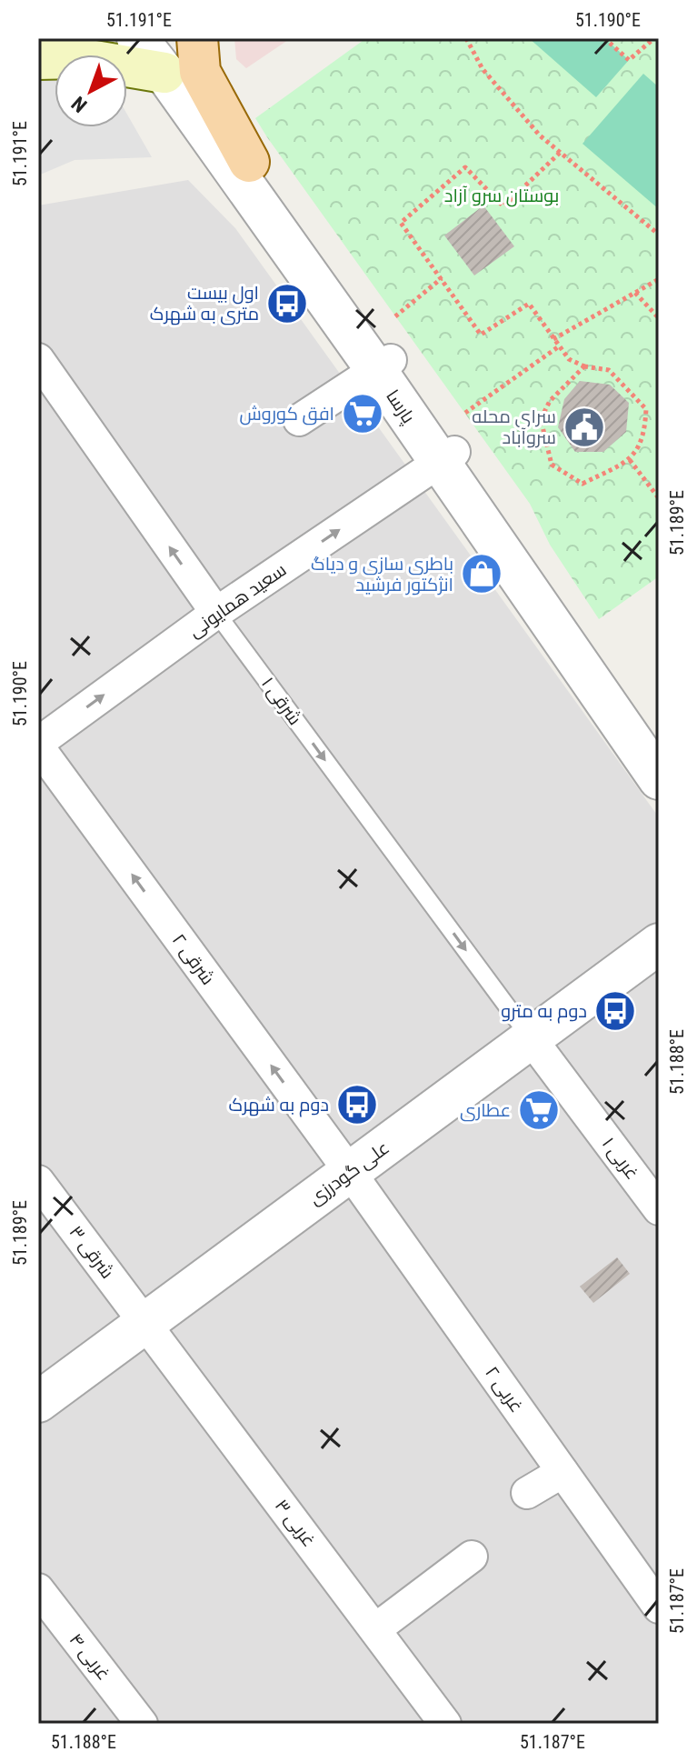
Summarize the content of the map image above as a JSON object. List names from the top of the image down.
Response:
{
  "streets": {
    "street": [
      "پارسا",
      "سعید همایونی",
      "۱ شرقی",
      "۲ شرقی",
      "۱ غربی",
      "علی گودرزی",
      "۳ شرقی",
      "۲ غربی",
      "۳ غربی",
      "۴ غربی"
    ]
  },
  "crossings": [
    ["پارسا", "سعید همایونی"],
    ["سعید همایونی", "۱ شرقی"],
    ["سعید همایونی", "۲ شرقی"],
    ["۱ شرقی", "۱ غربی"],
    ["۱ شرقی", "علی گودرزی"],
    ["۲ شرقی", "علی گودرزی"],
    ["۲ شرقی", "۲ غربی"],
    ["۱ غربی", "علی گودرزی"],
    ["علی گودرزی", "۳ شرقی"],
    ["علی گودرزی", "۲ غربی"],
    ["علی گودرزی", "۳ غربی"],
    ["۳ شرقی", "۳ غربی"]
  ],
  "one_way": ["سعید همایونی", "۲ شرقی"],
  "parks": ["بوستان سرو آزاد"],
  "places": {
    "bus stop": ["اول بیست متری به شهرک", "دوم به مترو", "دوم به شهرک"],
    "supermarket": ["افق کوروش", "عطاری"],
    "public building": ["سرای محله سروآباد"],
    "shop": ["باطری سازی و دیاگ انژکتور فرشید"]
  },
  "north": "bottom left",
  "coordinates": [
    "51.191°E",
    "51.190°E",
    "51.189°E",
    "51.188°E",
    "51.187°E"
  ]
}
